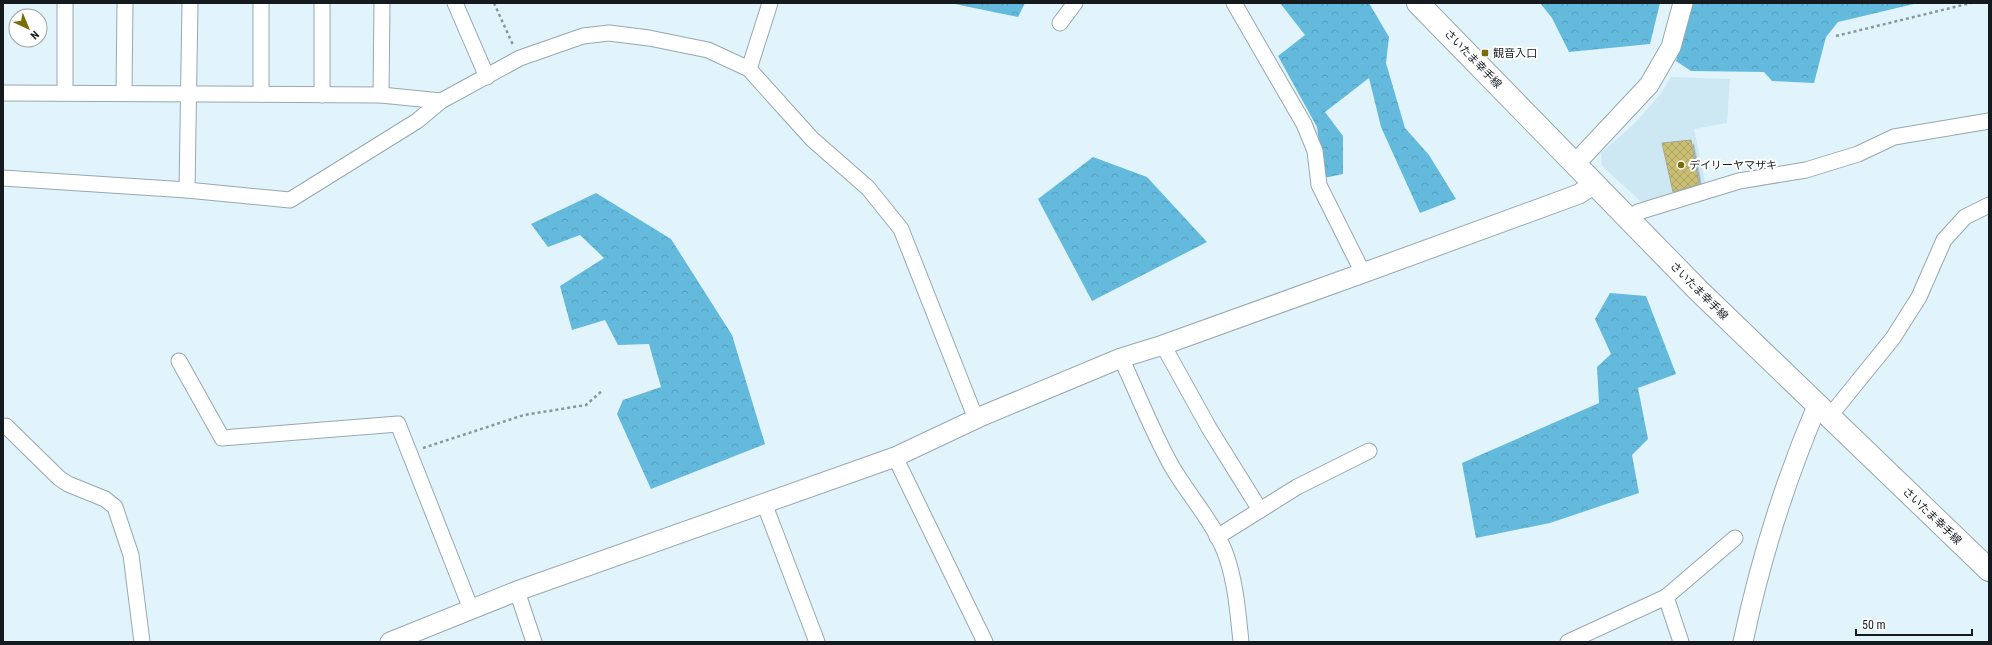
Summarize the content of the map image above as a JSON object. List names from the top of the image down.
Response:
{
  "streets": {
    "main road": ["さいたま幸手線"]
  },
  "places": {
    "transit": ["観音入口"],
    "other": ["デイリーヤマザキ"]
  },
  "scale_bar": "50 m",
  "north": "bottom right"
}
